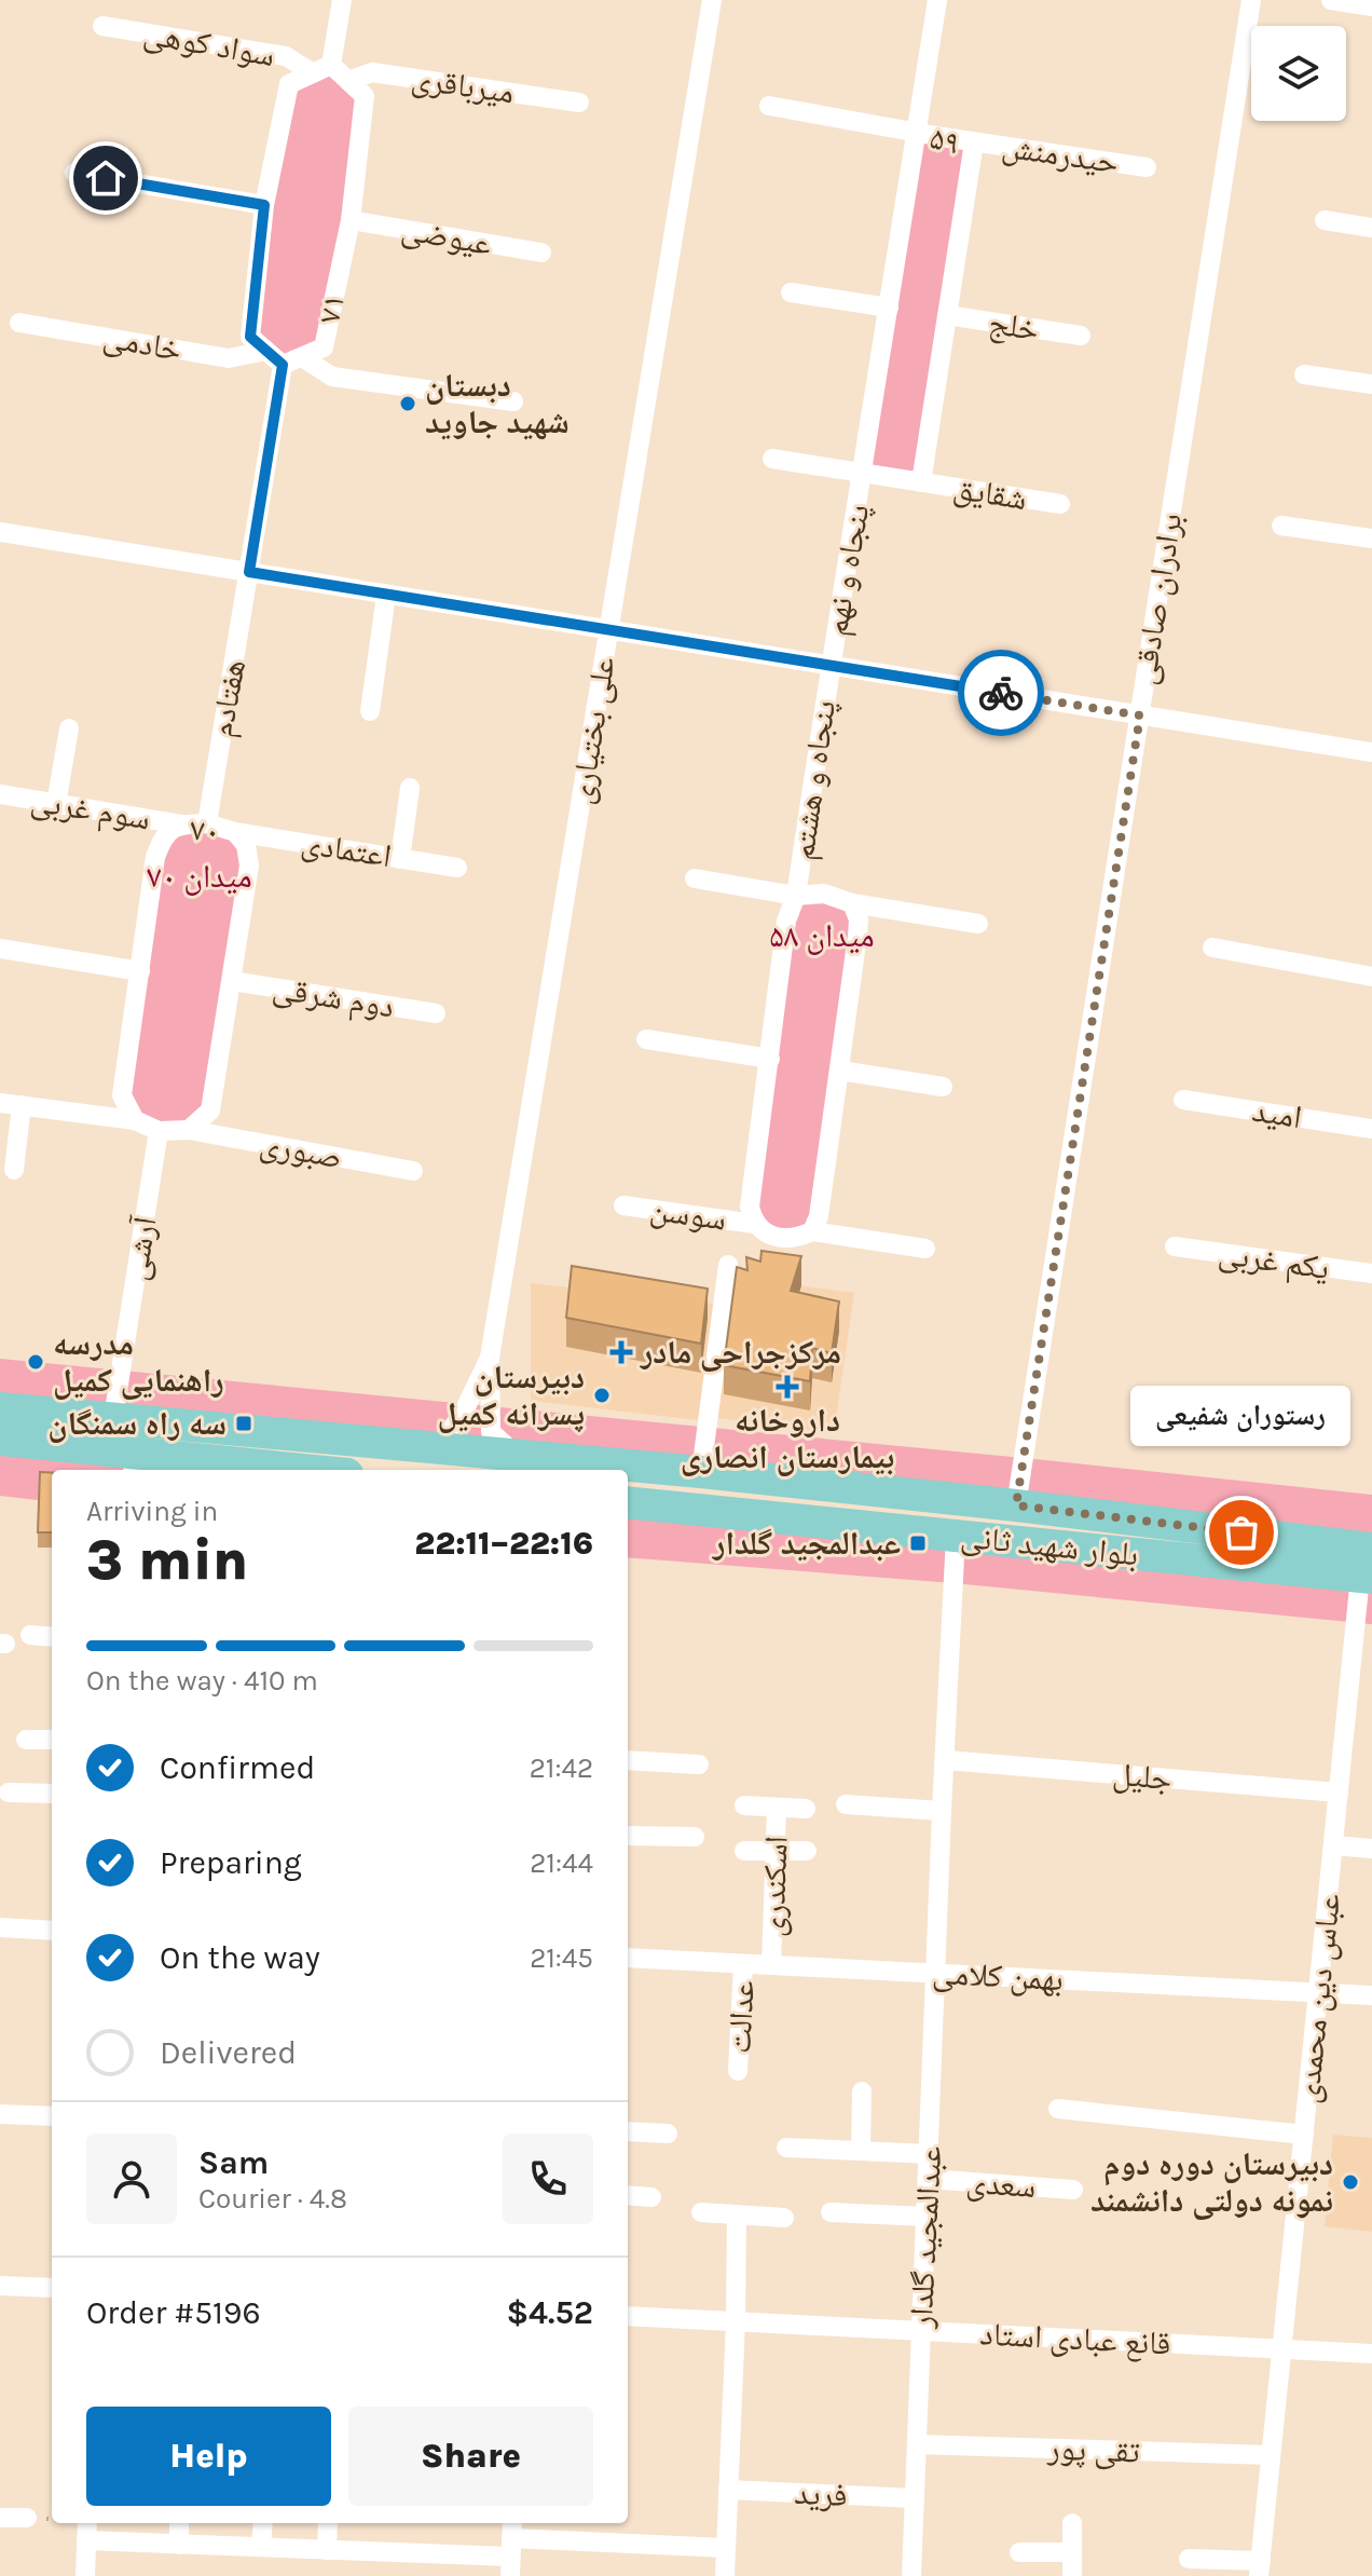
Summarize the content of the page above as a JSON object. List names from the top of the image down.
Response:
{
  "streets": {
    "main road": ["بلوار شهید ثانی"],
    "street": [
      "سواد کوهی",
      "میرباقری",
      "۵۹",
      "حیدرمنش",
      "عیوضی",
      "۷۱",
      "خلج",
      "خادمی",
      "شقایق",
      "پنجاه و نهم",
      "برادران صادقی",
      "هفتادم",
      "علی بختیاری",
      "پنجاه و هشتم",
      "سوم غربی",
      "۷۰",
      "اعتمادی",
      "دوم شرقی",
      "امید",
      "صبوری",
      "سوسن",
      "آرشی",
      "یکم غربی",
      "جلیل",
      "اسکندری",
      "بهمن کلامی",
      "عباس دین محمدی",
      "عدالت",
      "سعدی",
      "عبدالمجید گلدار",
      "قانع عبادی استاد",
      "تقی پور",
      "فرید"
    ]
  },
  "crossings": [
    ["سواد کوهی", "۷۱"],
    ["میرباقری", "۷۱"],
    ["۵۹", "حیدرمنش"],
    ["۵۹", "خلج"],
    ["۵۹", "شقایق"],
    ["۵۹", "پنجاه و نهم"],
    ["عیوضی", "۷۱"],
    ["۷۱", "هفتادم"],
    ["پنجاه و نهم", "پنجاه و هشتم"],
    ["برادران صادقی", "بلوار شهید ثانی"],
    ["هفتادم", "۷۰"],
    ["سوم غربی", "۷۰"],
    ["۷۰", "اعتمادی"],
    ["۷۰", "دوم شرقی"],
    ["۷۰", "صبوری"],
    ["آرشی", "بلوار شهید ثانی"],
    ["بلوار شهید ثانی", "عباس دین محمدی"],
    ["بلوار شهید ثانی", "عبدالمجید گلدار"],
    ["جلیل", "عباس دین محمدی"],
    ["جلیل", "عبدالمجید گلدار"],
    ["اسکندری", "بهمن کلامی"],
    ["بهمن کلامی", "عباس دین محمدی"],
    ["بهمن کلامی", "عدالت"],
    ["بهمن کلامی", "عبدالمجید گلدار"],
    ["عباس دین محمدی", "قانع عبادی استاد"],
    ["عباس دین محمدی", "تقی پور"],
    ["سعدی", "عبدالمجید گلدار"],
    ["عبدالمجید گلدار", "قانع عبادی استاد"],
    ["عبدالمجید گلدار", "تقی پور"],
    ["عبدالمجید گلدار", "فرید"]
  ],
  "parks": ["میدان ۷۰", "میدان ۵۸"],
  "places": {
    "other": [
      "دبستان شهید جاوید",
      "مدرسه راهنمایی کمیل",
      "دبیرستان پسرانه کمیل",
      "رستوران شفیعی",
      "دبیرستان دوره دوم نمونه دولتی دانشمند"
    ],
    "health": ["مرکزجراحی مادر", "داروخانه بیمارستان انصاری"],
    "transit": ["سه راه سمنگان", "عبدالمجید گلدار"]
  },
  "page": {
    "bubble": "رستوران شفیعی",
    "heading": ["3 min", "Arriving in", "22:11–22:16"],
    "panel": [
      "Sam",
      "Courier · 4.8",
      "Order #5196",
      "$4.52"
    ],
    "bar": "On the way · 410 m",
    "list": [
      ["Confirmed", "21:42"],
      ["Preparing", "21:44"],
      ["On the way", "21:45"],
      "Delivered"
    ],
    "buttons": ["Help", "Share"]
  }
}
